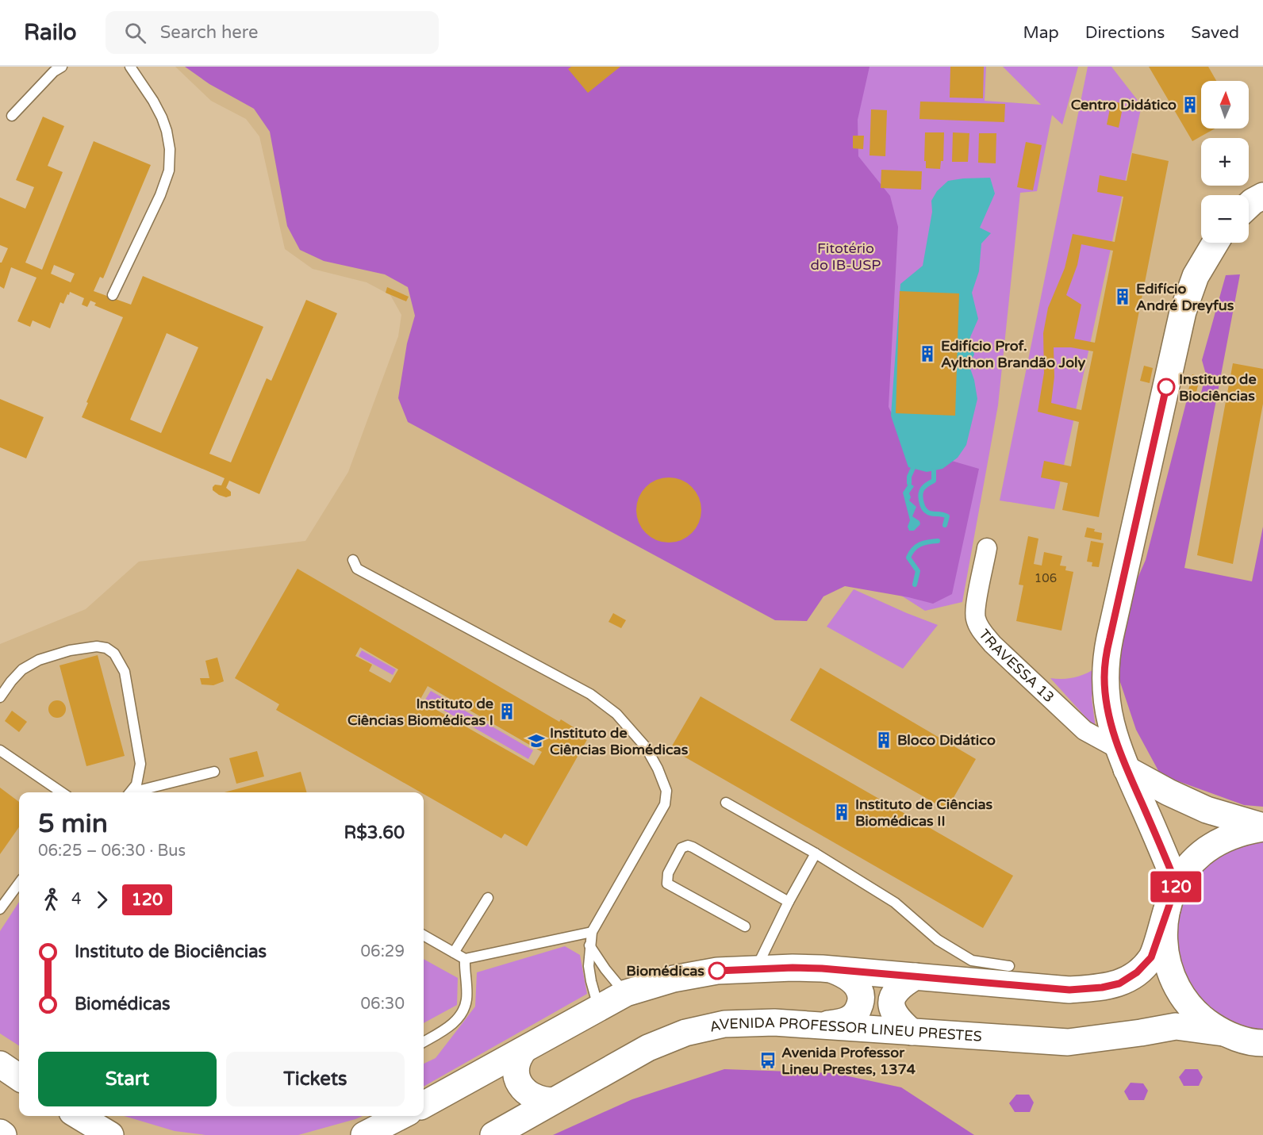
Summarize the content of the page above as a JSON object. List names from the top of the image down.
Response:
{
  "streets": {
    "main road": ["AVENIDA PROFESSOR LINEU PRESTES"],
    "street": ["TRAVESSA 13"]
  },
  "parks": ["Fitotério do IB-USP"],
  "places": {
    "building": [
      "Centro Didático",
      "Edifício André Dreyfus",
      "Edifício Prof. Aylthon Brandão Joly",
      "Instituto de Ciências Biomédicas I",
      "Bloco Didático",
      "Instituto de Ciências Biomédicas II"
    ],
    "other": ["Instituto de Biociências", "Biomédicas"],
    "school or university": ["Instituto de Ciências Biomédicas"],
    "bus stop": ["Avenida Professor Lineu Prestes, 1374"]
  },
  "lines": ["bus line 120"],
  "house_numbers": ["106"],
  "north": "top",
  "page": {
    "header": "Railo",
    "search": "Search here",
    "nav": ["Map", "Directions", "Saved"],
    "on_map": "120",
    "map_buttons": ["+", "−"],
    "heading": ["5 min", "06:25 – 06:30 · Bus", "R$3.60"],
    "legs": ["4", "120"],
    "list": [
      {
        "name": "Instituto de Biociências",
        "value": "06:29"
      },
      {
        "name": "Biomédicas",
        "value": "06:30"
      }
    ],
    "buttons": ["Start", "Tickets"]
  }
}
